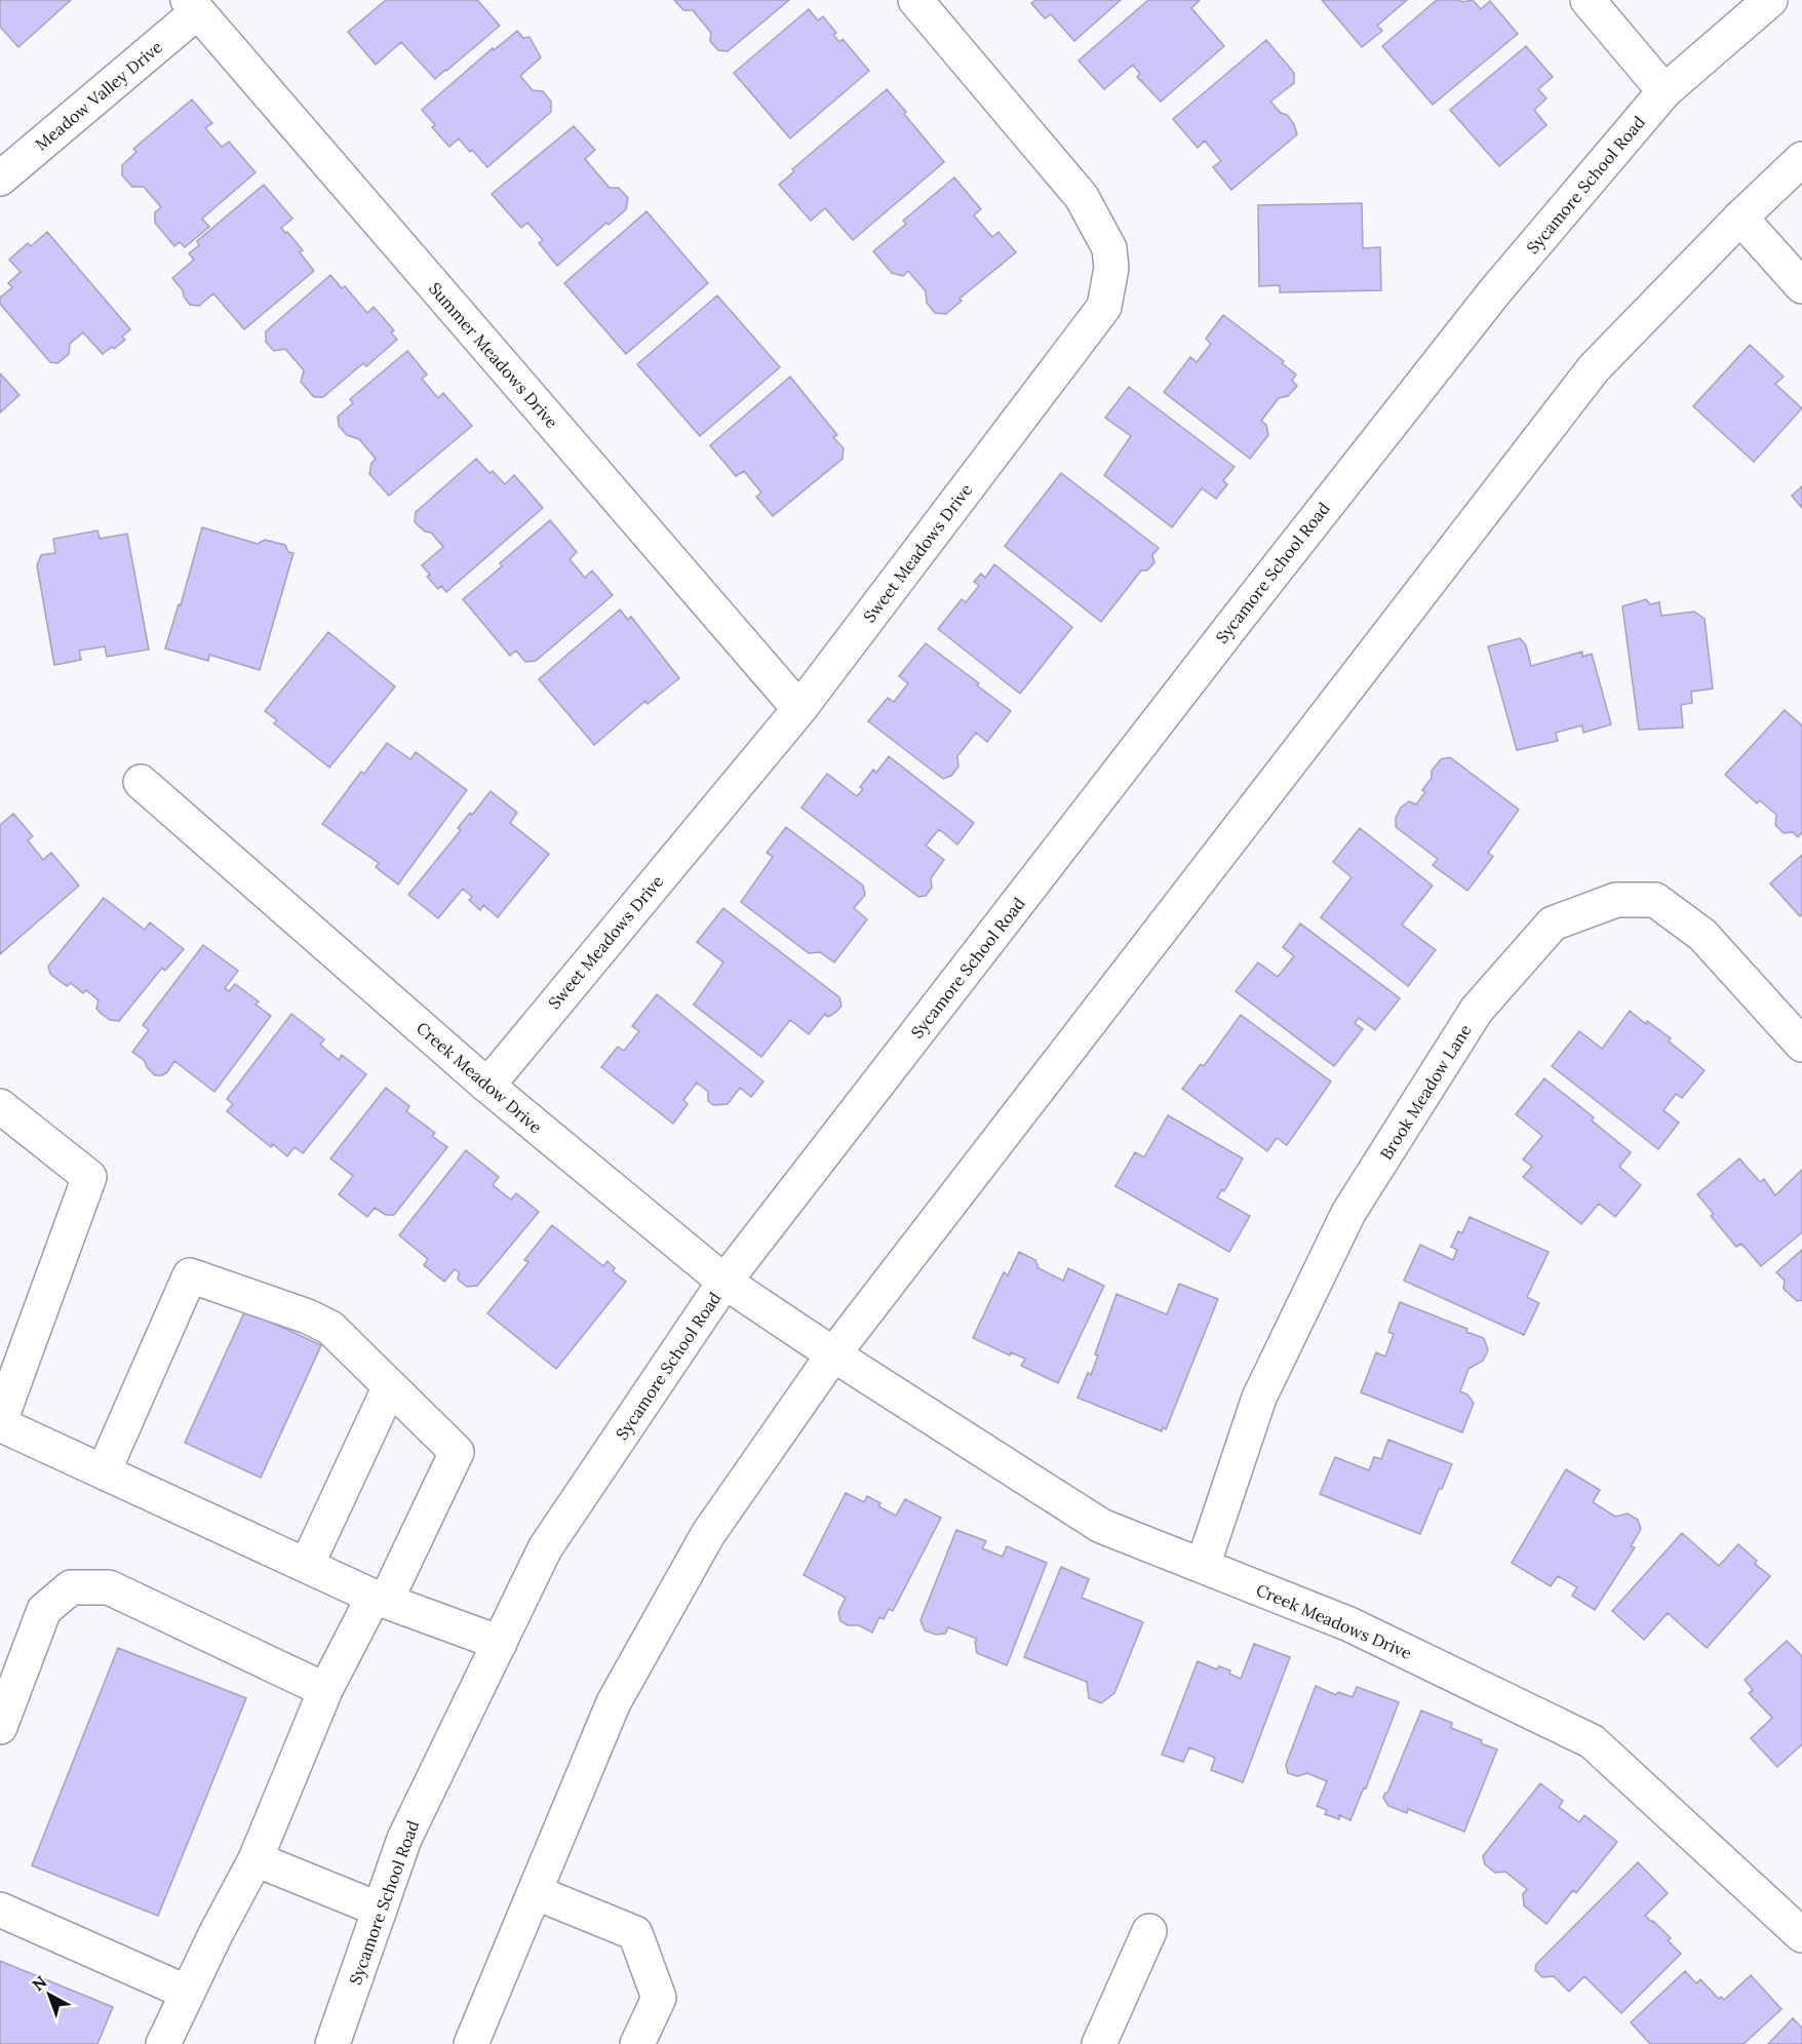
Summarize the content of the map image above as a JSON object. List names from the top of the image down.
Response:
{
  "streets": {
    "street": [
      "Meadow Valley Drive",
      "Sycamore School Road",
      "Summer Meadows Drive",
      "Sweet Meadows Drive",
      "Creek Meadow Drive",
      "Brook Meadow Lane",
      "Creek Meadows Drive"
    ]
  },
  "crossings": [
    ["Meadow Valley Drive", "Summer Meadows Drive"],
    ["Sycamore School Road", "Creek Meadow Drive"],
    ["Summer Meadows Drive", "Sweet Meadows Drive"],
    ["Sweet Meadows Drive", "Creek Meadow Drive"],
    ["Creek Meadow Drive", "Creek Meadows Drive"],
    ["Brook Meadow Lane", "Creek Meadows Drive"]
  ],
  "north": "top left"
}
